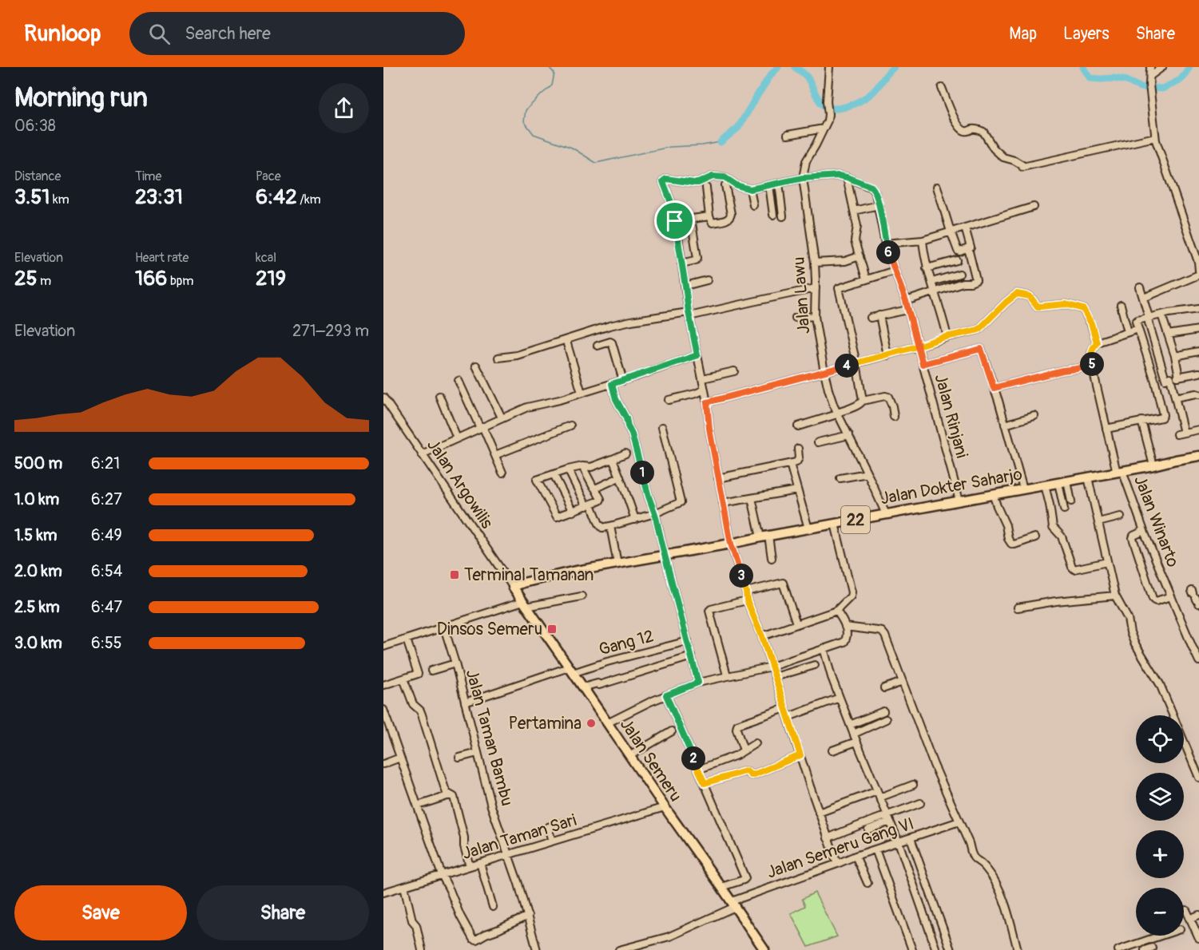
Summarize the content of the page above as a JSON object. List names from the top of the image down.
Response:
{
  "streets": {
    "highway": ["Jalan Dokter Saharjo", "22", "Jalan Semeru"],
    "street": [
      "Jalan Lawu",
      "Jalan Rinjani",
      "Jalan Argowilis",
      "Jalan Winarto",
      "Gang 12",
      "Jalan Taman Bambu",
      "Jalan Taman Sari",
      "Jalan Semeru Gang VI"
    ]
  },
  "crossings": [
    ["Jalan Lawu", "Jalan Rinjani"],
    ["Jalan Lawu", "Jalan Dokter Saharjo"],
    ["Jalan Rinjani", "Jalan Dokter Saharjo"],
    ["Jalan Argowilis", "Jalan Dokter Saharjo"],
    ["Jalan Argowilis", "Jalan Semeru"],
    ["Jalan Dokter Saharjo", "Jalan Winarto"],
    ["Jalan Dokter Saharjo", "Jalan Semeru"],
    ["Gang 12", "Jalan Taman Bambu"],
    ["Gang 12", "Jalan Semeru"],
    ["Jalan Taman Bambu", "Jalan Taman Sari"],
    ["Jalan Semeru", "Jalan Taman Sari"],
    ["Jalan Semeru", "Jalan Semeru Gang VI"]
  ],
  "places": {
    "transit": ["Terminal Tamanan", "Dinsos Semeru"],
    "other": ["Pertamina"]
  },
  "page": {
    "header": "Runloop",
    "search": "Search here",
    "nav": ["Map", "Layers", "Share"],
    "heading": ["Morning run", "06:38"],
    "stats": [
      ["Distance", "3.51 km"],
      ["Time", "23:31"],
      ["Pace", "6:42 /km"],
      ["Elevation", "25 m"],
      ["Heart rate", "166 bpm"],
      ["kcal", "219"]
    ],
    "pins": [
      "6",
      "5",
      "4",
      "1",
      "3",
      "2"
    ],
    "chart": ["Elevation", "271–293 m"],
    "list": [
      {
        "name": "500 m",
        "note": "6:21"
      },
      {
        "name": "1.0 km",
        "note": "6:27"
      },
      {
        "name": "1.5 km",
        "note": "6:49"
      },
      {
        "name": "2.0 km",
        "note": "6:54"
      },
      {
        "name": "2.5 km",
        "note": "6:47"
      },
      {
        "name": "3.0 km",
        "note": "6:55"
      }
    ],
    "map_buttons": ["+", "−"],
    "buttons": ["Save", "Share"]
  }
}
